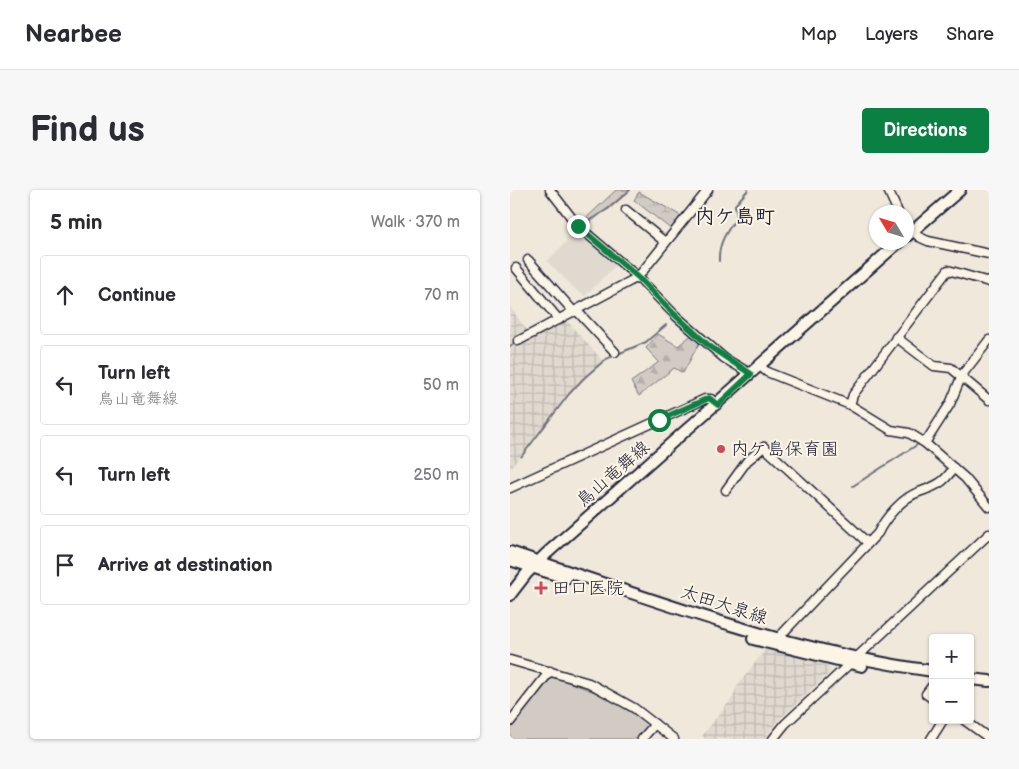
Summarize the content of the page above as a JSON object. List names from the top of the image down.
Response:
{
  "streets": {
    "main road": ["鳥山竜舞線", "太田大泉線"]
  },
  "crossings": [
    ["鳥山竜舞線", "太田大泉線"]
  ],
  "districts": ["内ケ島町"],
  "places": {
    "other": ["内ケ島保育園"],
    "health": ["田口医院"]
  },
  "north": "top left",
  "page": {
    "header": "Nearbee",
    "nav": ["Map", "Layers", "Share"],
    "buttons": "Directions",
    "title": "Find us",
    "heading": ["5 min", "Walk · 370 m"],
    "list": [
      ["Continue", "70 m"],
      ["Turn left", "鳥山竜舞線", "50 m"],
      ["Turn left", "250 m"],
      "Arrive at destination"
    ],
    "map_buttons": ["+", "−"]
  }
}
